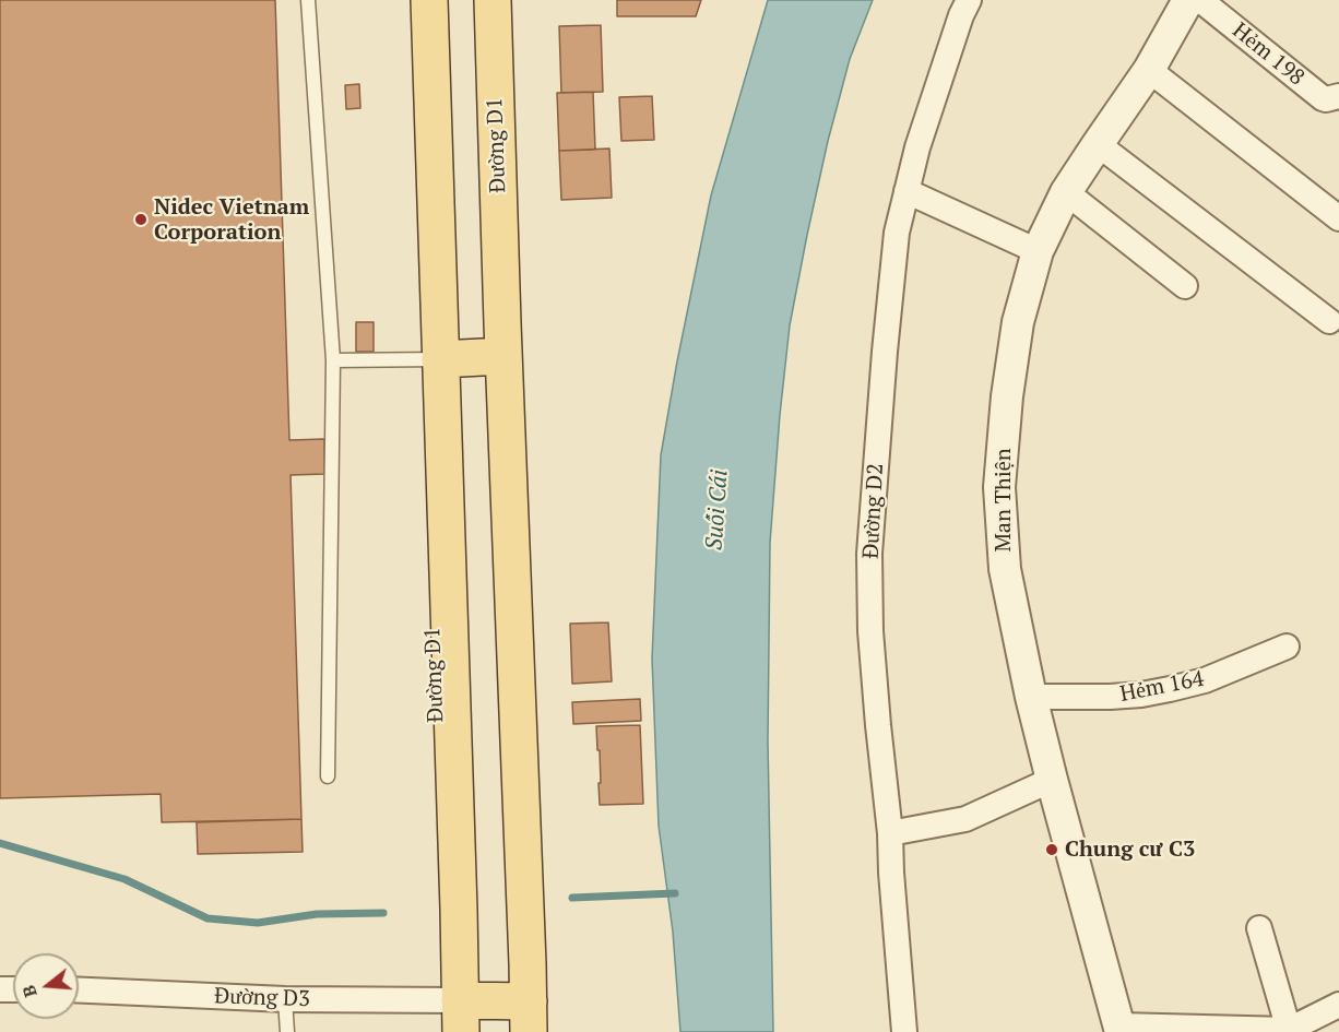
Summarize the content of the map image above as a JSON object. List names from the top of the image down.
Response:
{
  "streets": {
    "main road": ["Đường D1"],
    "street": [
      "Hẻm 198",
      "Man Thiện",
      "Đường D2",
      "Hẻm 164",
      "Đường D3"
    ]
  },
  "crossings": [
    ["Đường D1", "Đường D3"],
    ["Man Thiện", "Hẻm 164"]
  ],
  "water": ["Suối Cái"],
  "places": ["Nidec Vietnam Corporation", "Chung cư C3"],
  "north": "left"
}
